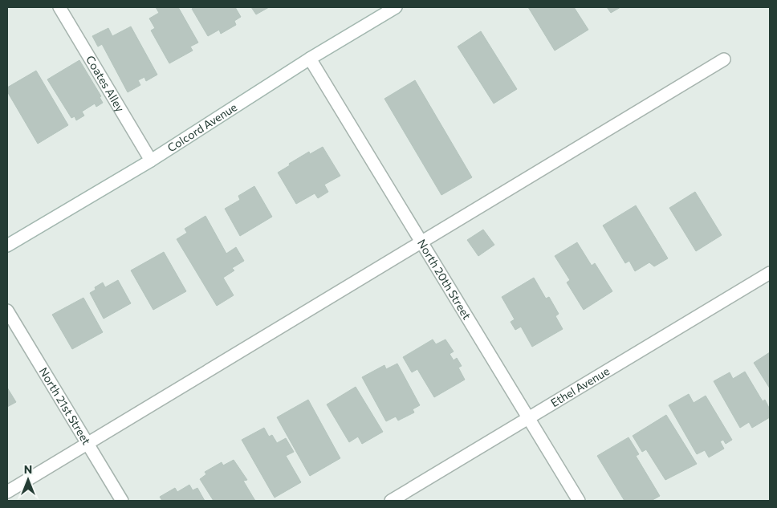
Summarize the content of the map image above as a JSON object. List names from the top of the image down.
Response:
{
  "streets": {
    "street": [
      "Coates Alley",
      "Colcord Avenue",
      "North 20th Street",
      "Ethel Avenue",
      "North 21st Street"
    ]
  },
  "crossings": [
    ["Coates Alley", "Colcord Avenue"],
    ["Colcord Avenue", "North 20th Street"],
    ["North 20th Street", "Ethel Avenue"]
  ],
  "north": "top"
}
